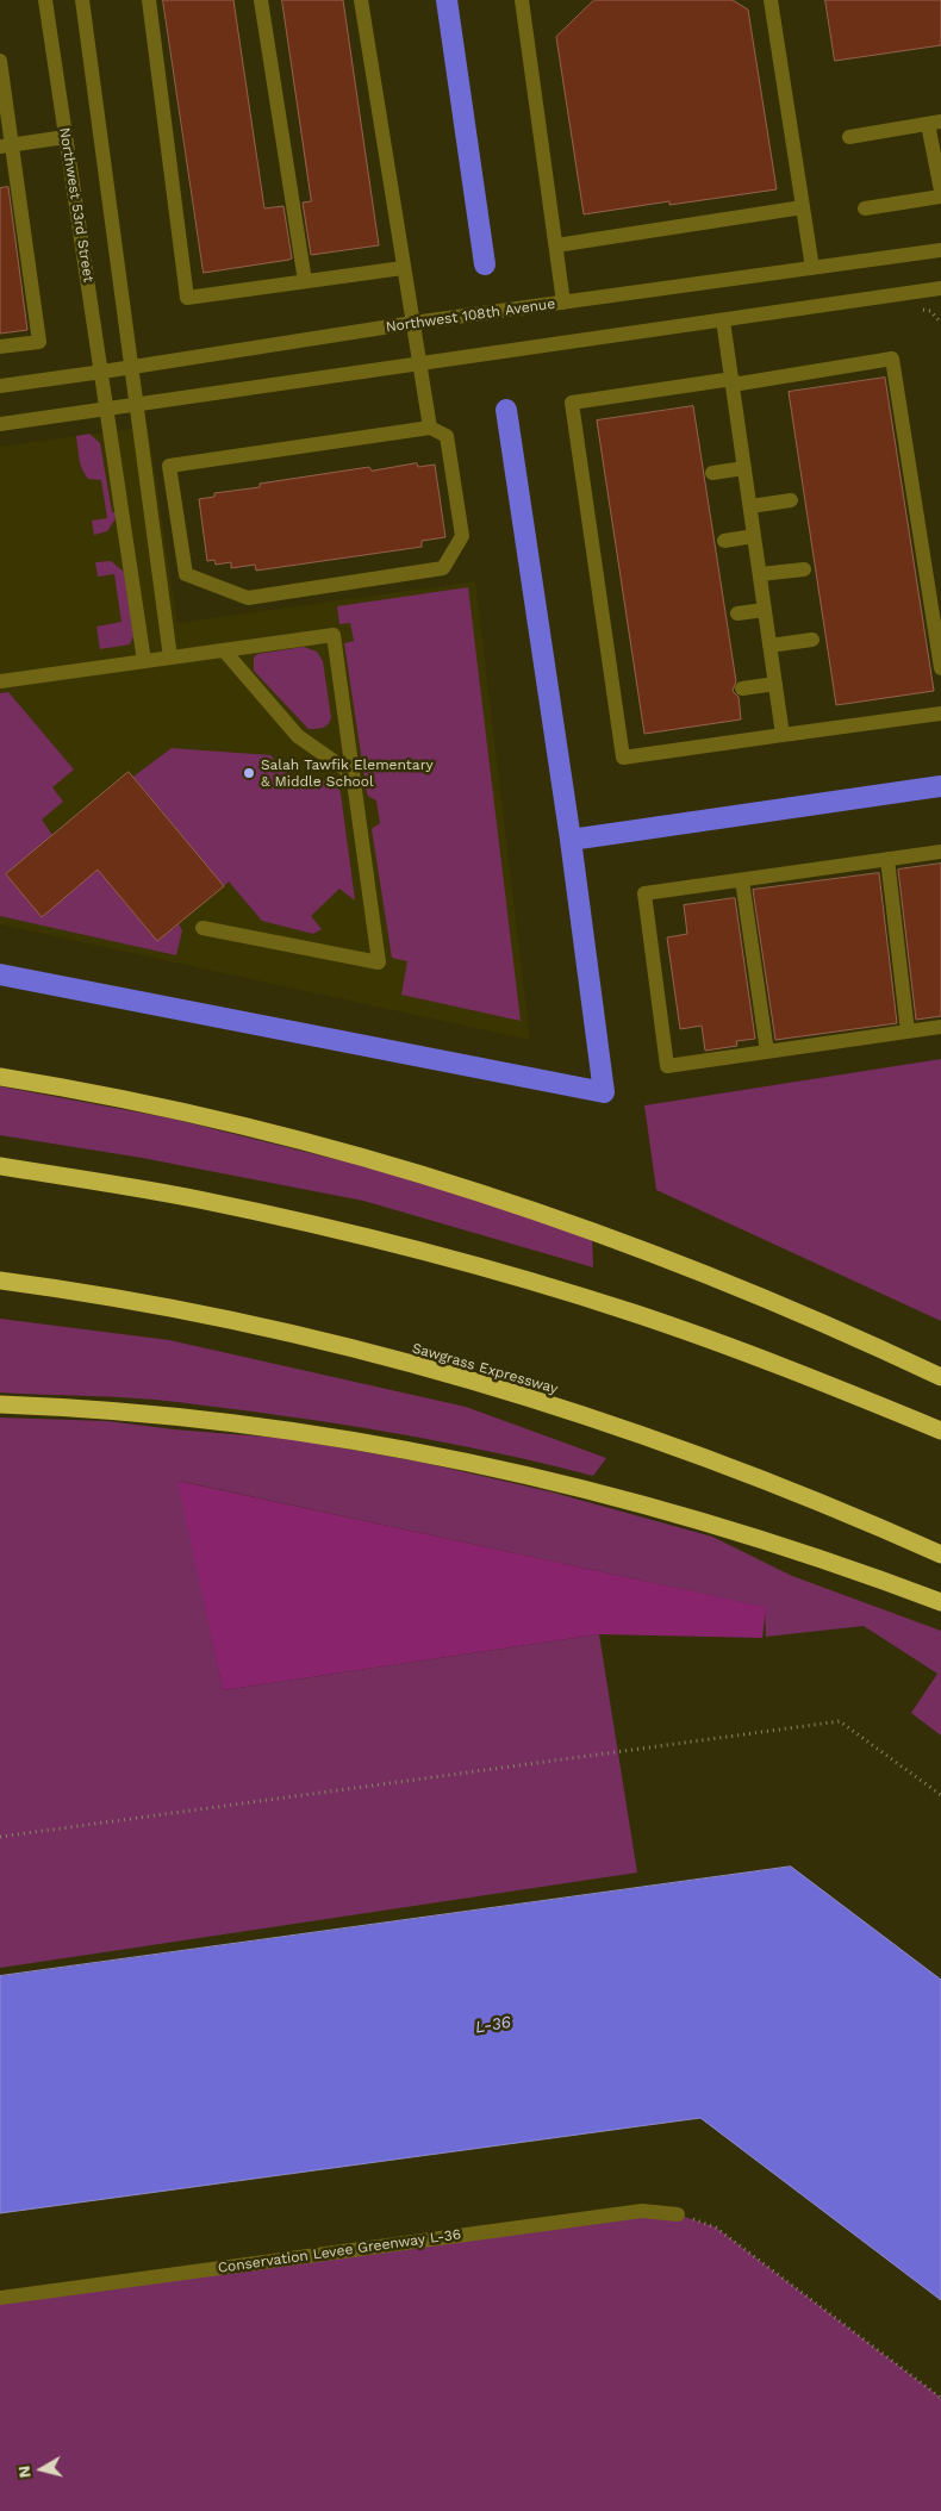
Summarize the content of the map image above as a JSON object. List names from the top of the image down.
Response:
{
  "streets": {
    "highway": ["Sawgrass Expressway"],
    "street": ["Northwest 53rd Street", "Northwest 108th Avenue", "Conservation Levee Greenway L-36"]
  },
  "crossings": [
    ["Northwest 53rd Street", "Northwest 108th Avenue"]
  ],
  "water": ["L-36"],
  "places": ["Salah Tawfik Elementary & Middle School"],
  "north": "left"
}
